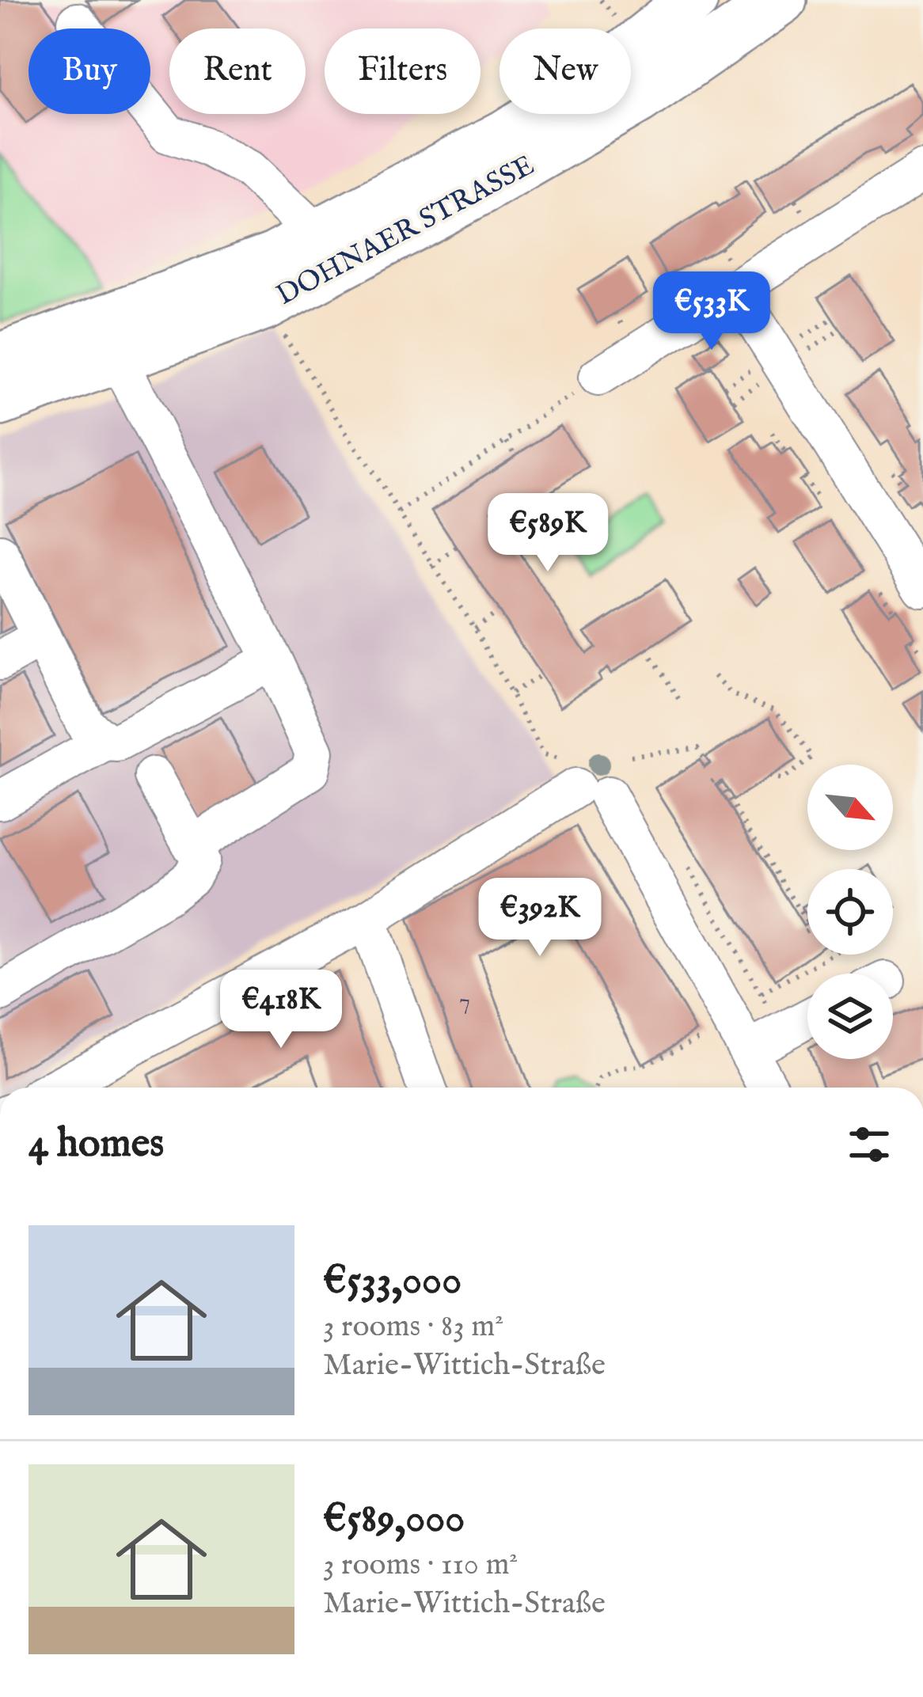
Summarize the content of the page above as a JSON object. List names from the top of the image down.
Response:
{
  "streets": {
    "main road": ["DOHNAER STRASSE"]
  },
  "house_numbers": ["7"],
  "north": "bottom right",
  "page": {
    "chip": [
      "Buy",
      "Rent",
      "Filters",
      "New"
    ],
    "price": [
      "€533K",
      "€589K",
      "€392K",
      "€418K"
    ],
    "heading": "4 homes",
    "list": [
      {
        "name": "€533,000",
        "note": "3 rooms · 83 m² · Marie-Wittich-Straße"
      },
      {
        "name": "€589,000",
        "note": "3 rooms · 110 m² · Marie-Wittich-Straße"
      }
    ]
  }
}
